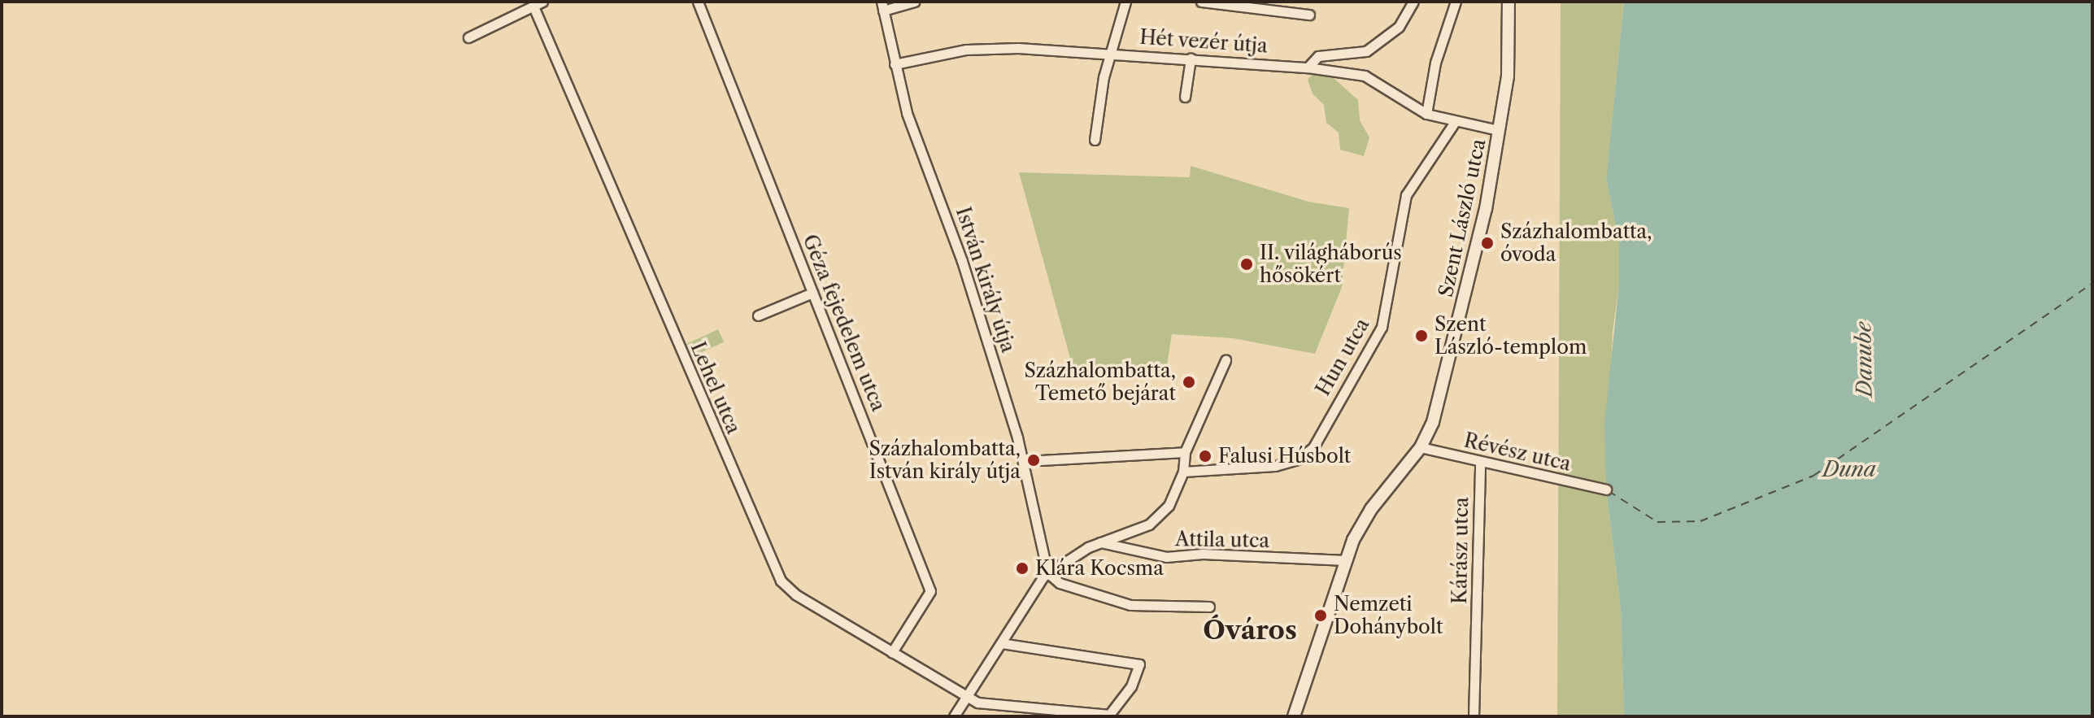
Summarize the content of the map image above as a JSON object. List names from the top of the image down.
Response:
{
  "streets": {
    "street": [
      "Hét vezér útja",
      "Szent László utca",
      "István király útja",
      "Géza fejedelem utca",
      "Hun utca",
      "Lehel utca",
      "Révész utca",
      "Attila utca",
      "Kárász utca"
    ]
  },
  "crossings": [
    ["Hét vezér útja", "Szent László utca"],
    ["Hét vezér útja", "István király útja"],
    ["Hét vezér útja", "Hun utca"],
    ["Szent László utca", "Révész utca"],
    ["Szent László utca", "Attila utca"],
    ["Géza fejedelem utca", "Lehel utca"],
    ["Révész utca", "Kárász utca"]
  ],
  "districts": ["Óváros"],
  "water": ["Danube", "Duna"],
  "places": [
    "Százhalombatta, óvoda",
    "II. világháborús hősökért",
    "Szent László-templom",
    "Százhalombatta, Temető bejárat",
    "Falusi Húsbolt",
    "Százhalombatta, István király útja",
    "Klára Kocsma",
    "Nemzeti Dohánybolt"
  ]
}
